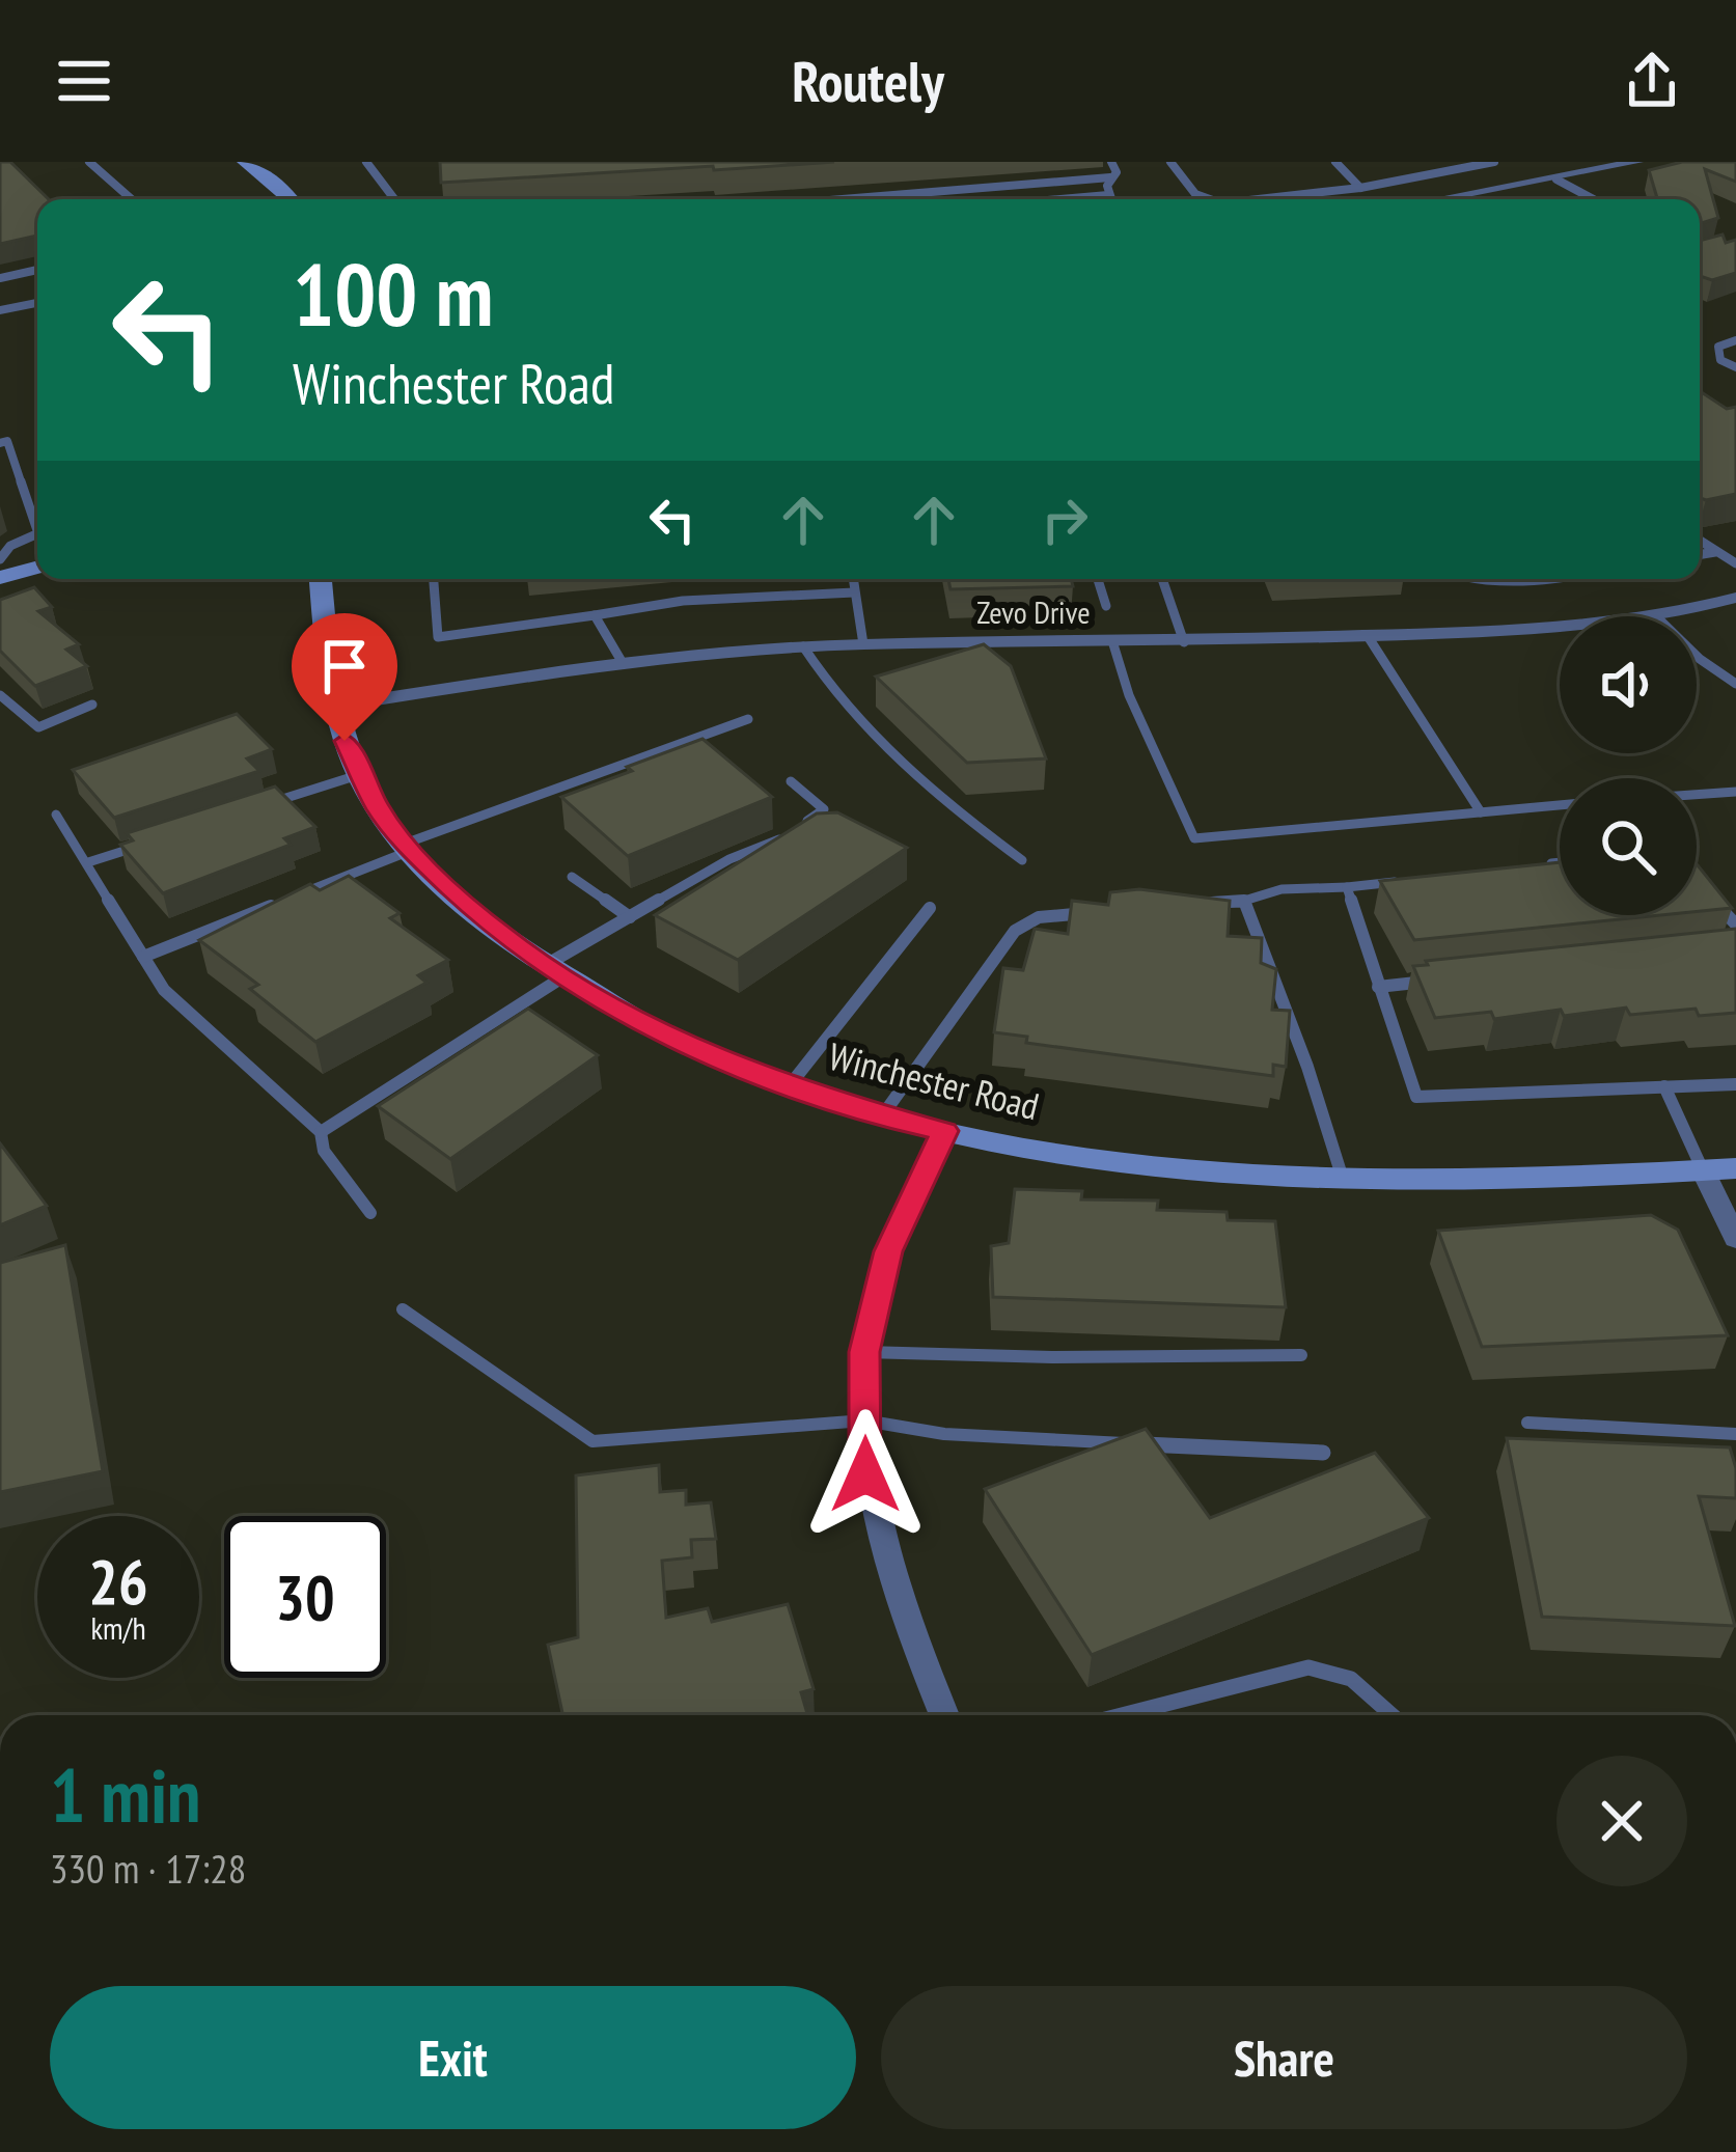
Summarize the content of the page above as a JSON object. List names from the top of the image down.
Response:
{
  "streets": {
    "street": ["Zevo Drive", "Winchester Road"]
  },
  "crossings": [
    ["Zevo Drive", "Winchester Road"]
  ],
  "page": {
    "header": "Routely",
    "turn": ["100 m", "Winchester Road"],
    "speed": "26 km/h",
    "limit": "30",
    "heading": ["1 min", "330 m · 17:28"],
    "buttons": ["Exit", "Share"]
  }
}
